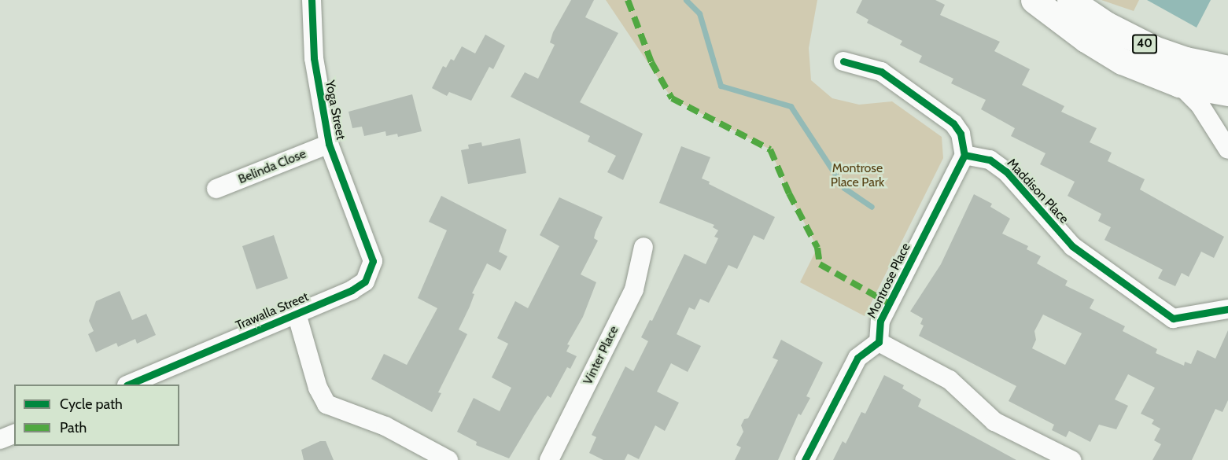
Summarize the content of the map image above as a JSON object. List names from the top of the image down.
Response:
{
  "streets": {
    "main road": ["40"],
    "street": [
      "Yoga Street",
      "Belinda Close",
      "Maddison Place",
      "Montrose Place",
      "Trawalla Street",
      "Vinter Place"
    ]
  },
  "crossings": [
    ["Yoga Street", "Belinda Close"],
    ["Yoga Street", "Trawalla Street"],
    ["Maddison Place", "Montrose Place"]
  ],
  "parks": ["Montrose Place Park"],
  "legend": ["Cycle path", "Path"]
}
